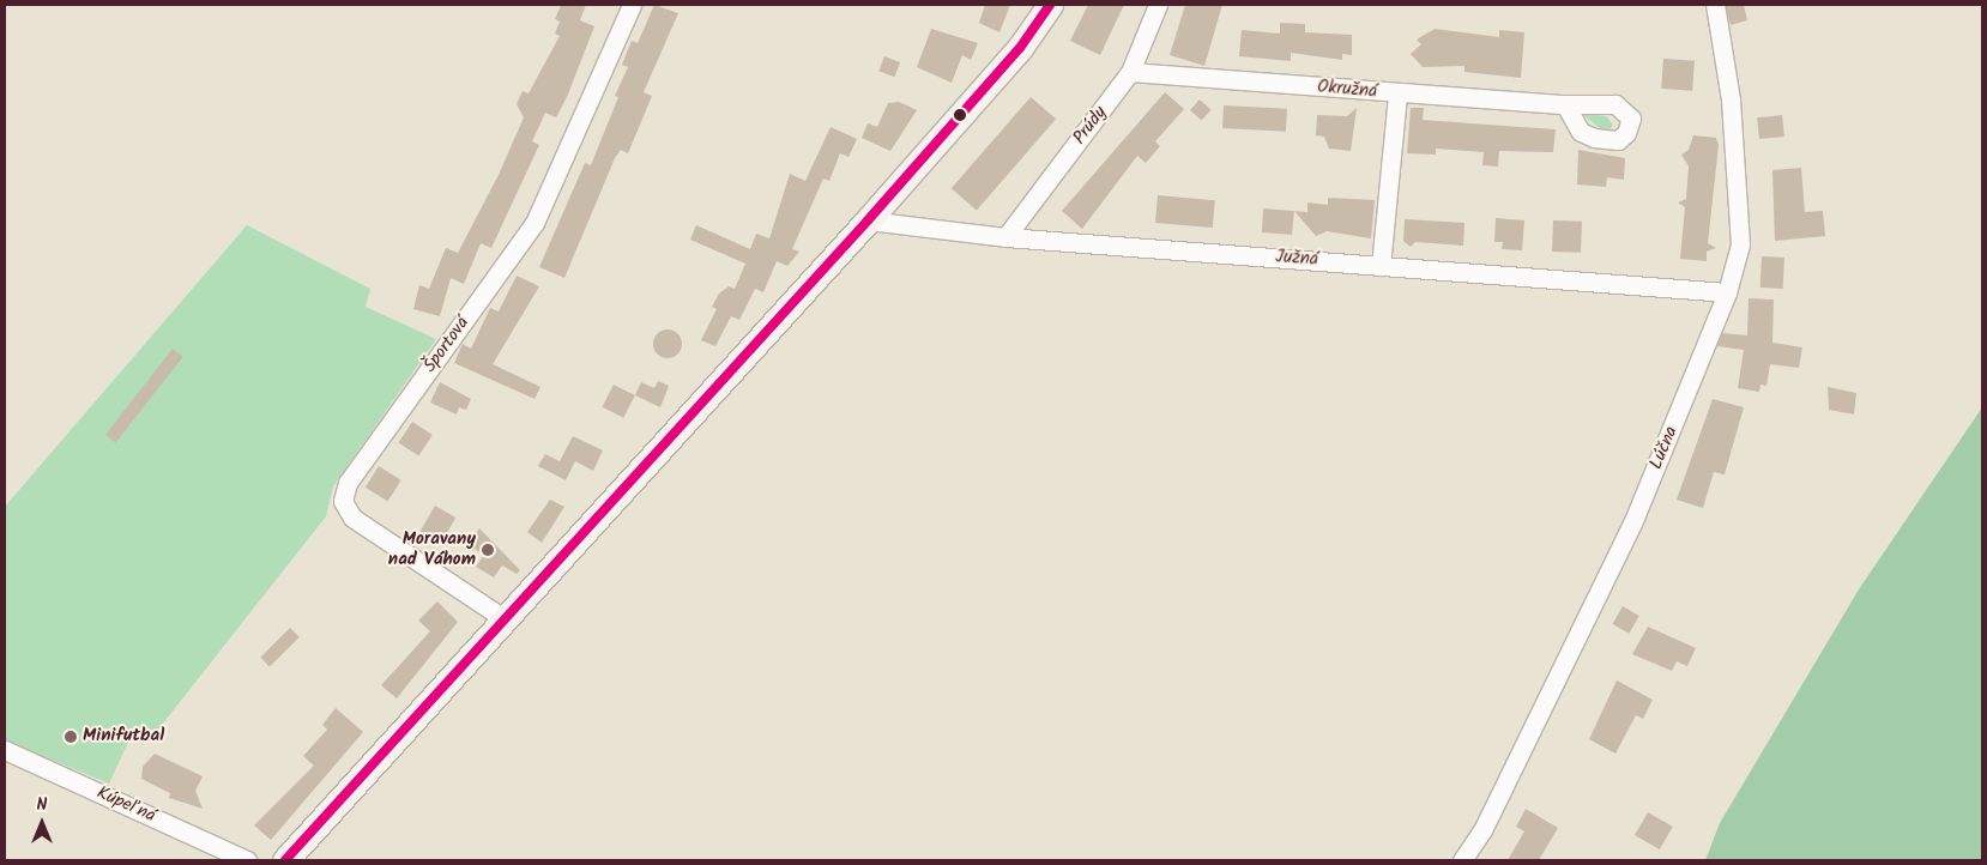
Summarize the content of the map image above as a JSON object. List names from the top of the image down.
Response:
{
  "streets": {
    "street": [
      "Okružná",
      "Prúdy",
      "Južná",
      "Športová",
      "Lúčna",
      "Kúpeľná"
    ]
  },
  "crossings": [
    ["Okružná", "Prúdy"],
    ["Prúdy", "Južná"],
    ["Južná", "Lúčna"]
  ],
  "places": ["Moravany nad Váhom", "Minifutbal"],
  "north": "top"
}
